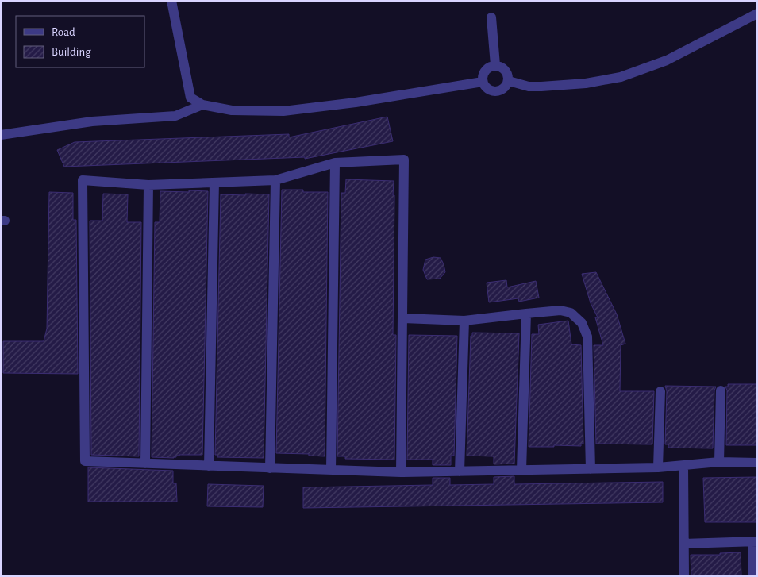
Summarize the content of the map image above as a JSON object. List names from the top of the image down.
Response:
{
  "legend": ["Road", "Building"]
}
